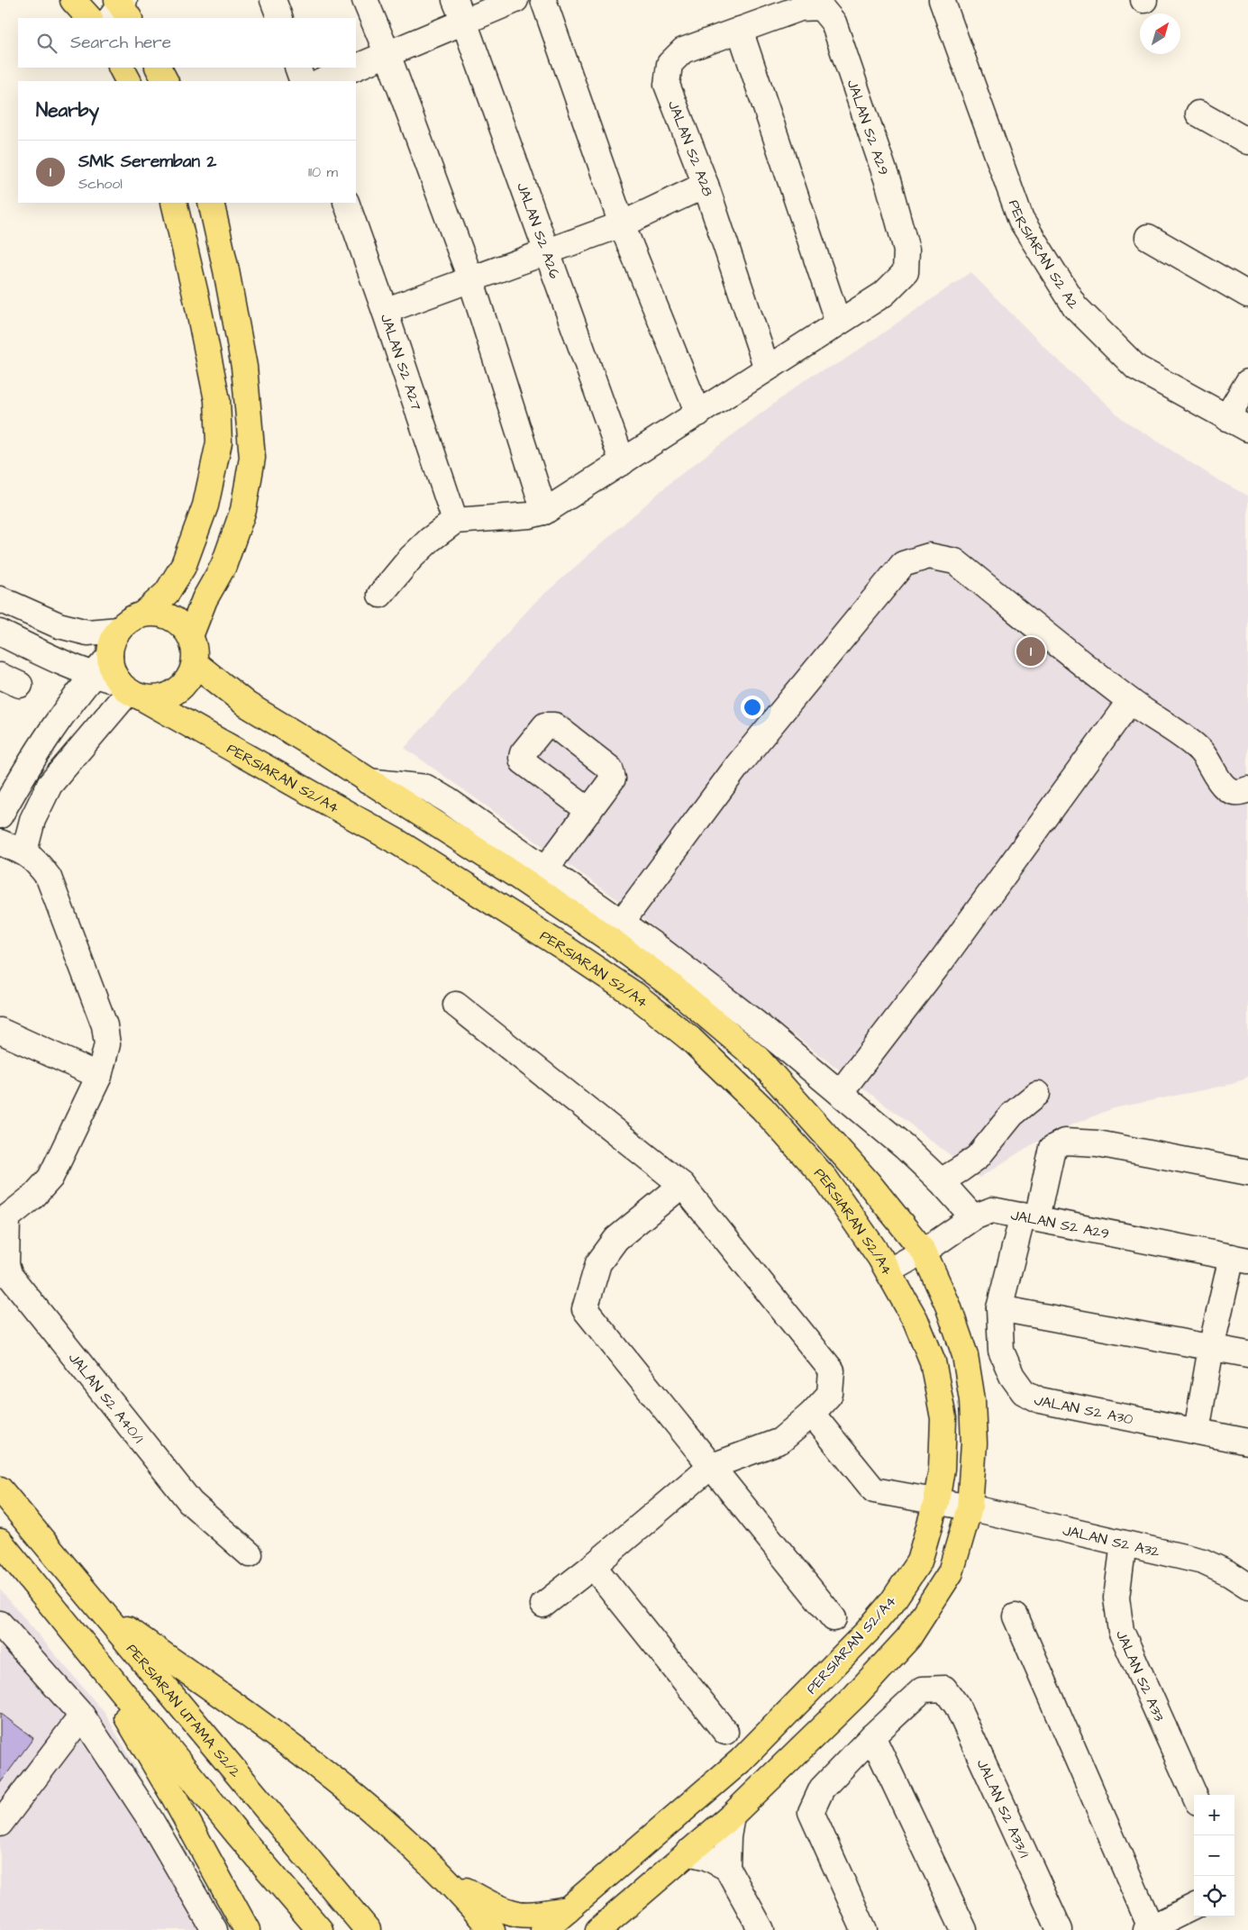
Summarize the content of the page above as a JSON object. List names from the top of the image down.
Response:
{
  "streets": {
    "main road": ["PERSIARAN S2/A4", "PERSIARAN UTAMA S2/2"],
    "street": [
      "JALAN S2 A29",
      "JALAN S2 A28",
      "JALAN S2 A26",
      "PERSIARAN S2 A2",
      "JALAN S2 A27",
      "JALAN S2 A40/1",
      "JALAN S2 A30",
      "JALAN S2 A32",
      "JALAN S2 A33",
      "JALAN S2 A33/1"
    ]
  },
  "crossings": [
    ["JALAN S2 A29", "JALAN S2 A28"],
    ["JALAN S2 A29", "PERSIARAN S2/A4"],
    ["JALAN S2 A29", "JALAN S2 A30"],
    ["PERSIARAN S2/A4", "JALAN S2 A32"],
    ["JALAN S2 A32", "JALAN S2 A33"]
  ],
  "north": "top right",
  "page": {
    "search": "Search here",
    "heading": "Nearby",
    "list": [
      {
        "mark": "1",
        "name": "SMK Seremban 2",
        "note": "School",
        "value": "110 m"
      }
    ],
    "pins": "1",
    "map_buttons": ["+", "−"]
  }
}
